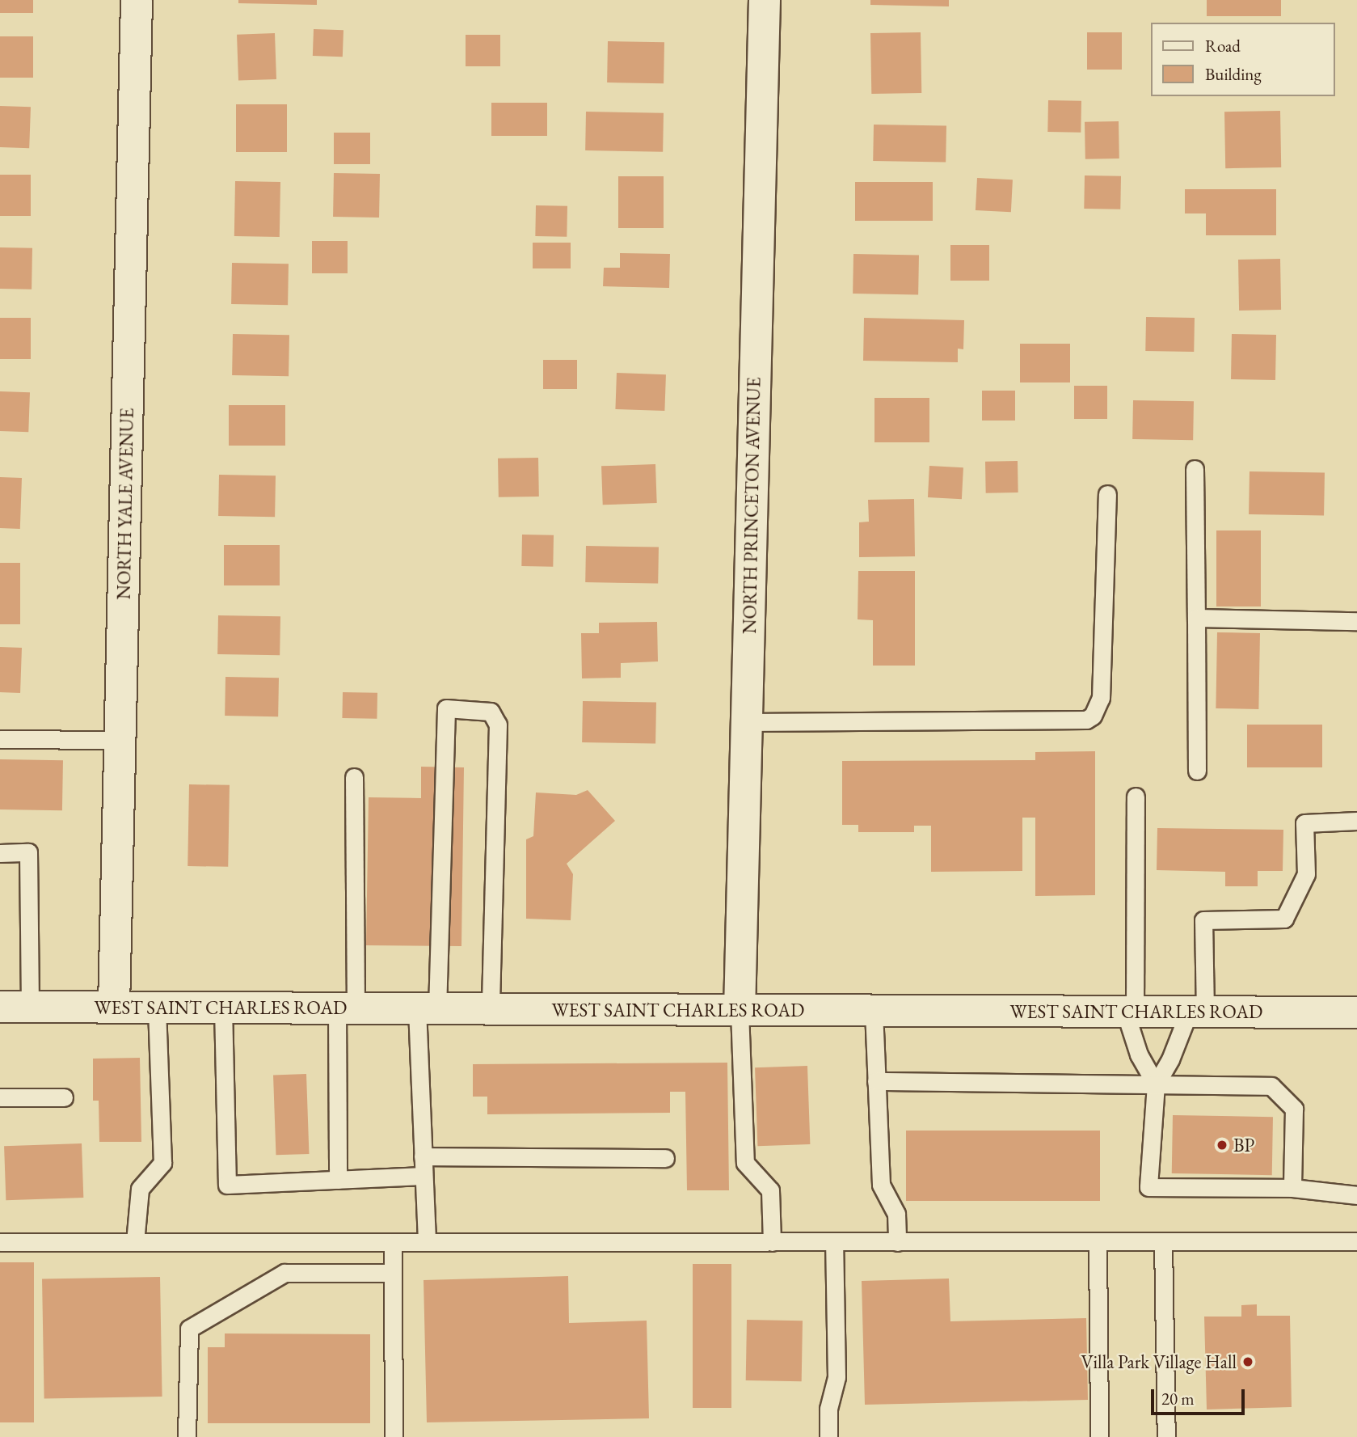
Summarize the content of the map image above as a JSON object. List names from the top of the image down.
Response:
{
  "streets": {
    "street": ["NORTH YALE AVENUE", "NORTH PRINCETON AVENUE", "WEST SAINT CHARLES ROAD"]
  },
  "crossings": [
    ["NORTH YALE AVENUE", "WEST SAINT CHARLES ROAD"],
    ["NORTH PRINCETON AVENUE", "WEST SAINT CHARLES ROAD"]
  ],
  "places": ["BP", "Villa Park Village Hall"],
  "legend": ["Road", "Building"],
  "scale_bar": "20 m"
}
